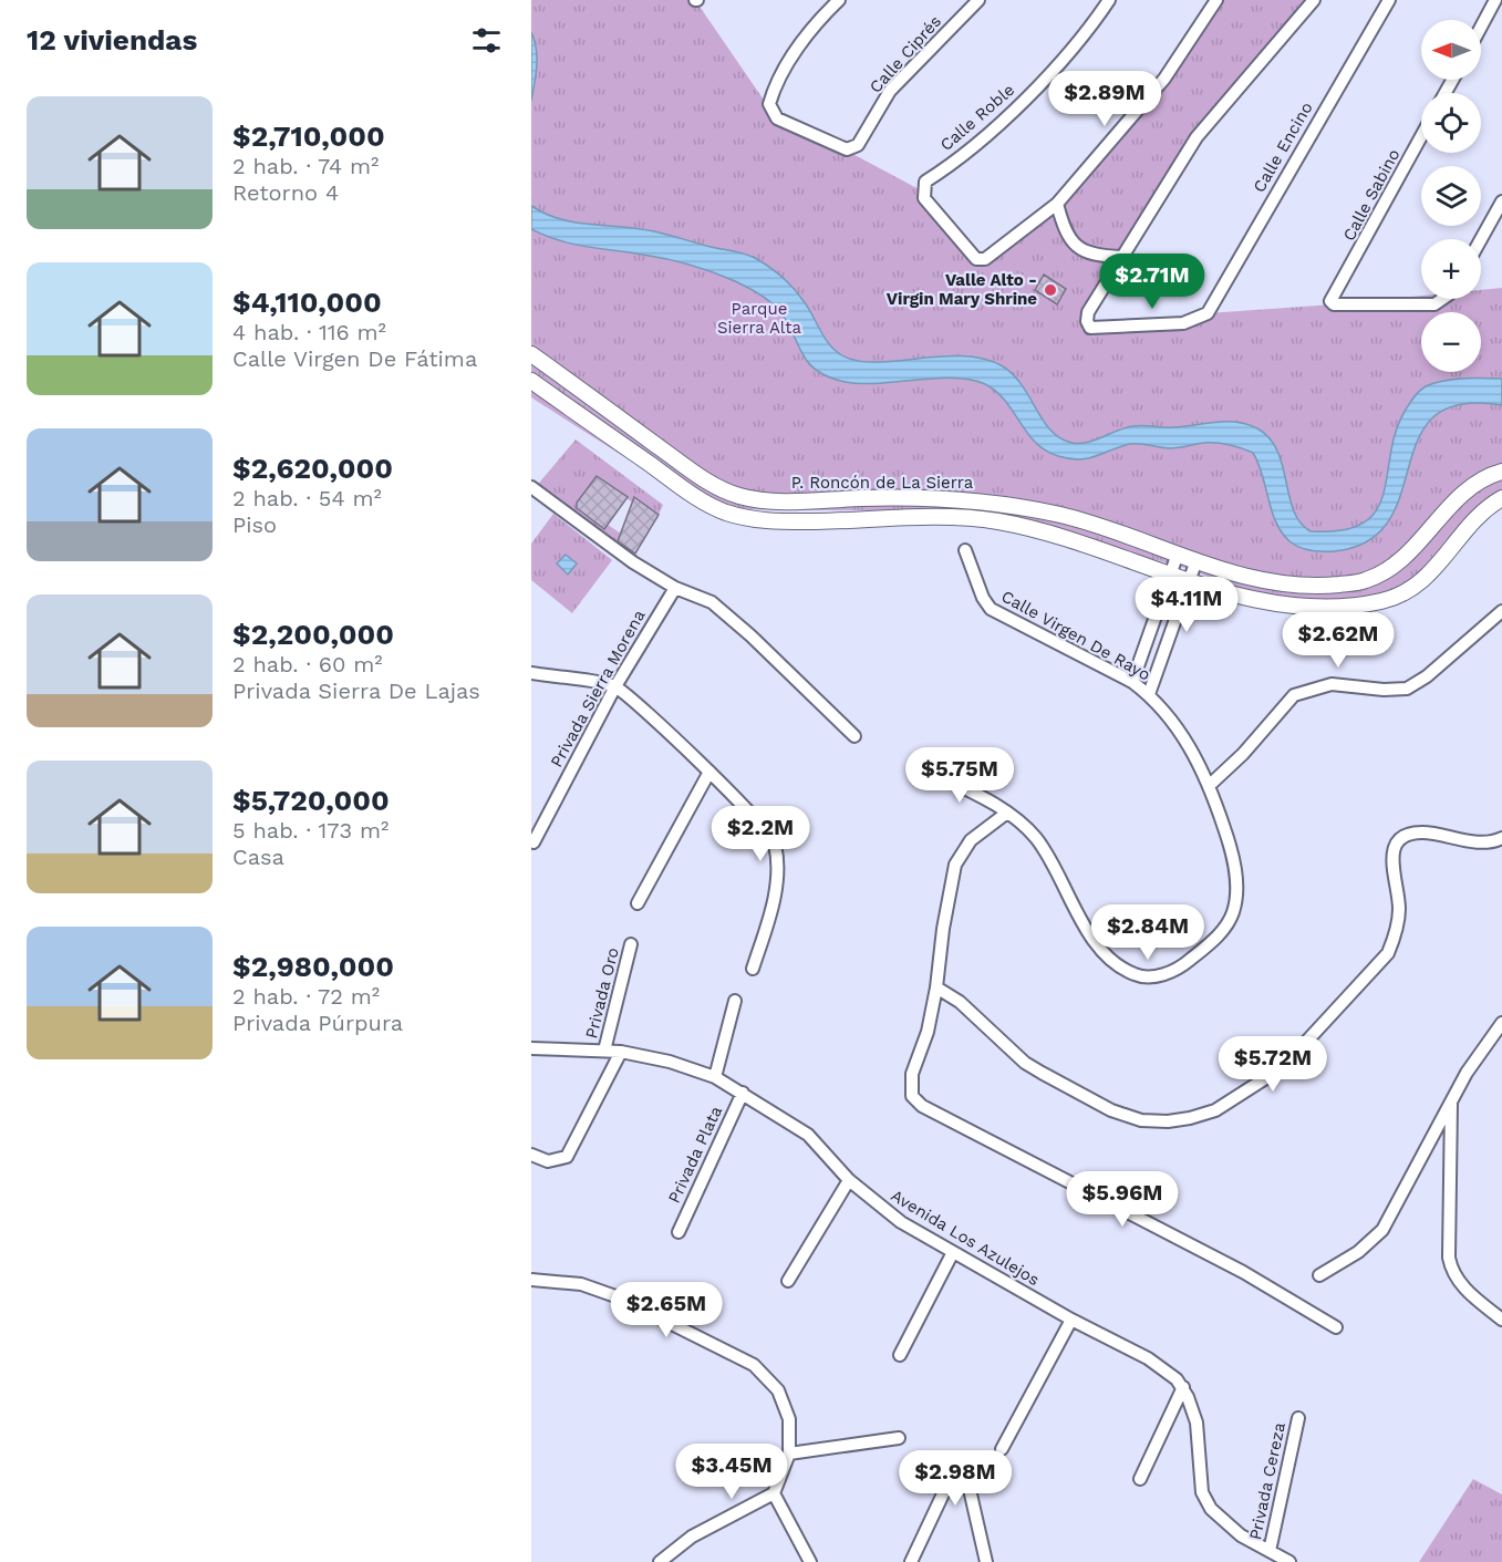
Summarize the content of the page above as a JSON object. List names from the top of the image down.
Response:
{
  "streets": {
    "street": [
      "Calle Ciprés",
      "Calle Roble",
      "Calle Encino",
      "Calle Sabino",
      "P. Roncón de La Sierra",
      "Calle Virgen De Rayo",
      "Privada Sierra Morena",
      "Privada Oro",
      "Privada Plata",
      "Avenida Los Azulejos",
      "Privada Cereza"
    ]
  },
  "crossings": [
    ["Privada Oro", "Avenida Los Azulejos"],
    ["Privada Plata", "Avenida Los Azulejos"]
  ],
  "parks": ["Parque Sierra Alta"],
  "places": ["Valle Alto - Virgin Mary Shrine"],
  "north": "left",
  "page": {
    "heading": "12 viviendas",
    "map_buttons": ["+", "−"],
    "price": [
      "$2.89M",
      "$2.71M",
      "$4.11M",
      "$2.62M",
      "$5.75M",
      "$2.2M",
      "$2.84M",
      "$5.72M",
      "$5.96M",
      "$2.65M",
      "$3.45M",
      "$2.98M"
    ],
    "list": [
      {
        "name": "$2,710,000",
        "note": "2 hab. · 74 m² · Retorno 4"
      },
      {
        "name": "$4,110,000",
        "note": "4 hab. · 116 m² · Calle Virgen De Fátima"
      },
      {
        "name": "$2,620,000",
        "note": "2 hab. · 54 m² · Piso"
      },
      {
        "name": "$2,200,000",
        "note": "2 hab. · 60 m² · Privada Sierra De Lajas"
      },
      {
        "name": "$5,720,000",
        "note": "5 hab. · 173 m² · Casa"
      },
      {
        "name": "$2,980,000",
        "note": "2 hab. · 72 m² · Privada Púrpura"
      }
    ]
  }
}
